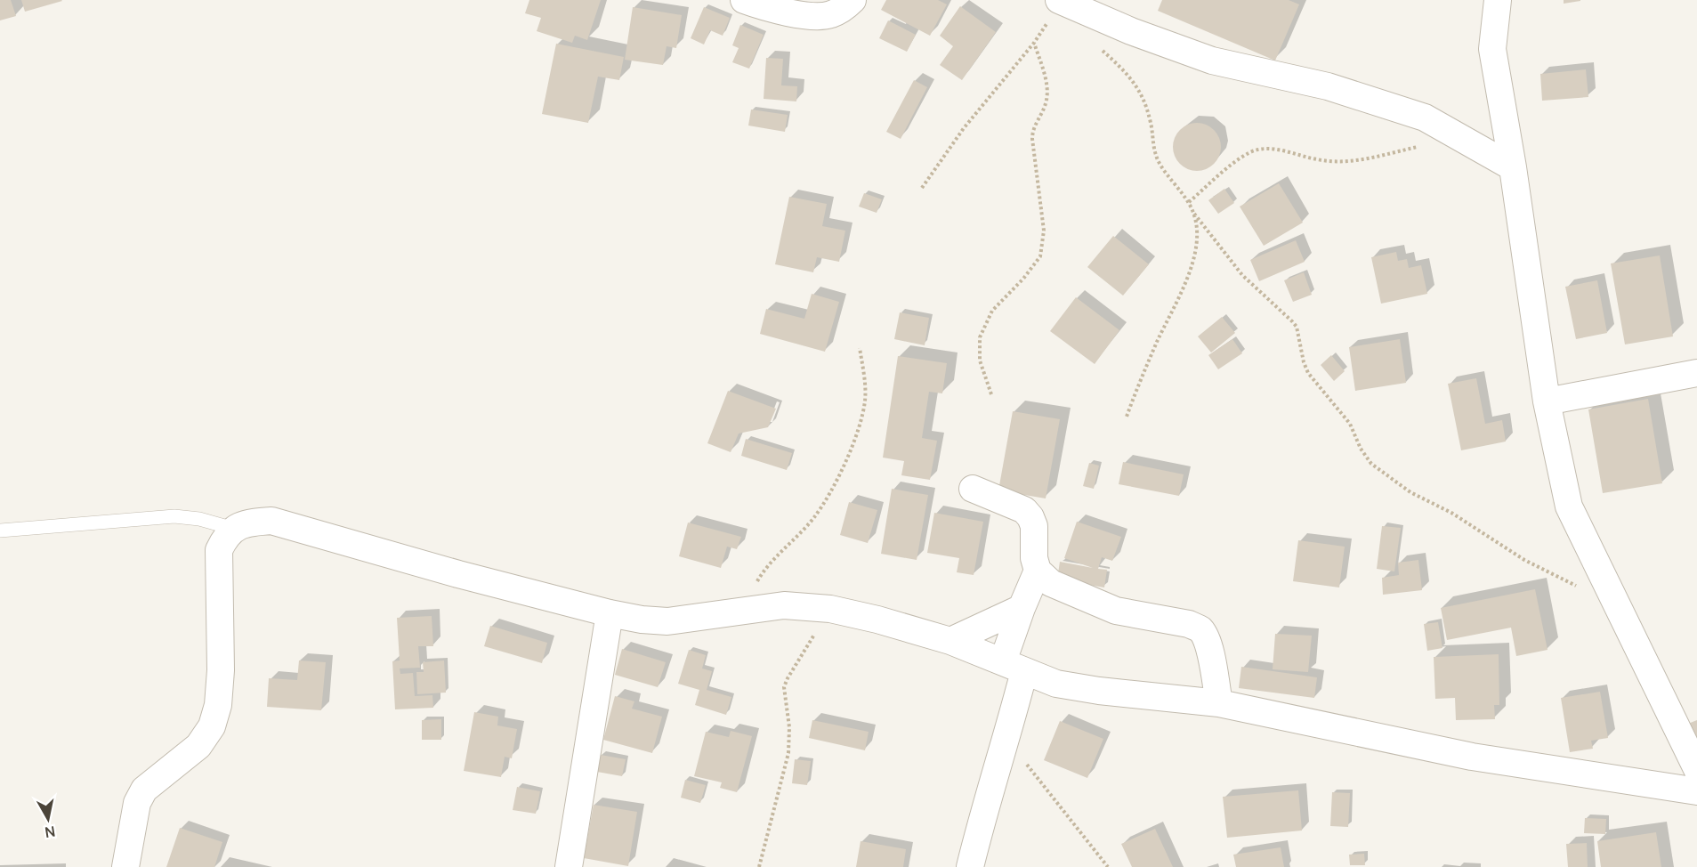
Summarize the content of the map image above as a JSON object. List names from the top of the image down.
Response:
{
  "north": "bottom"
}
